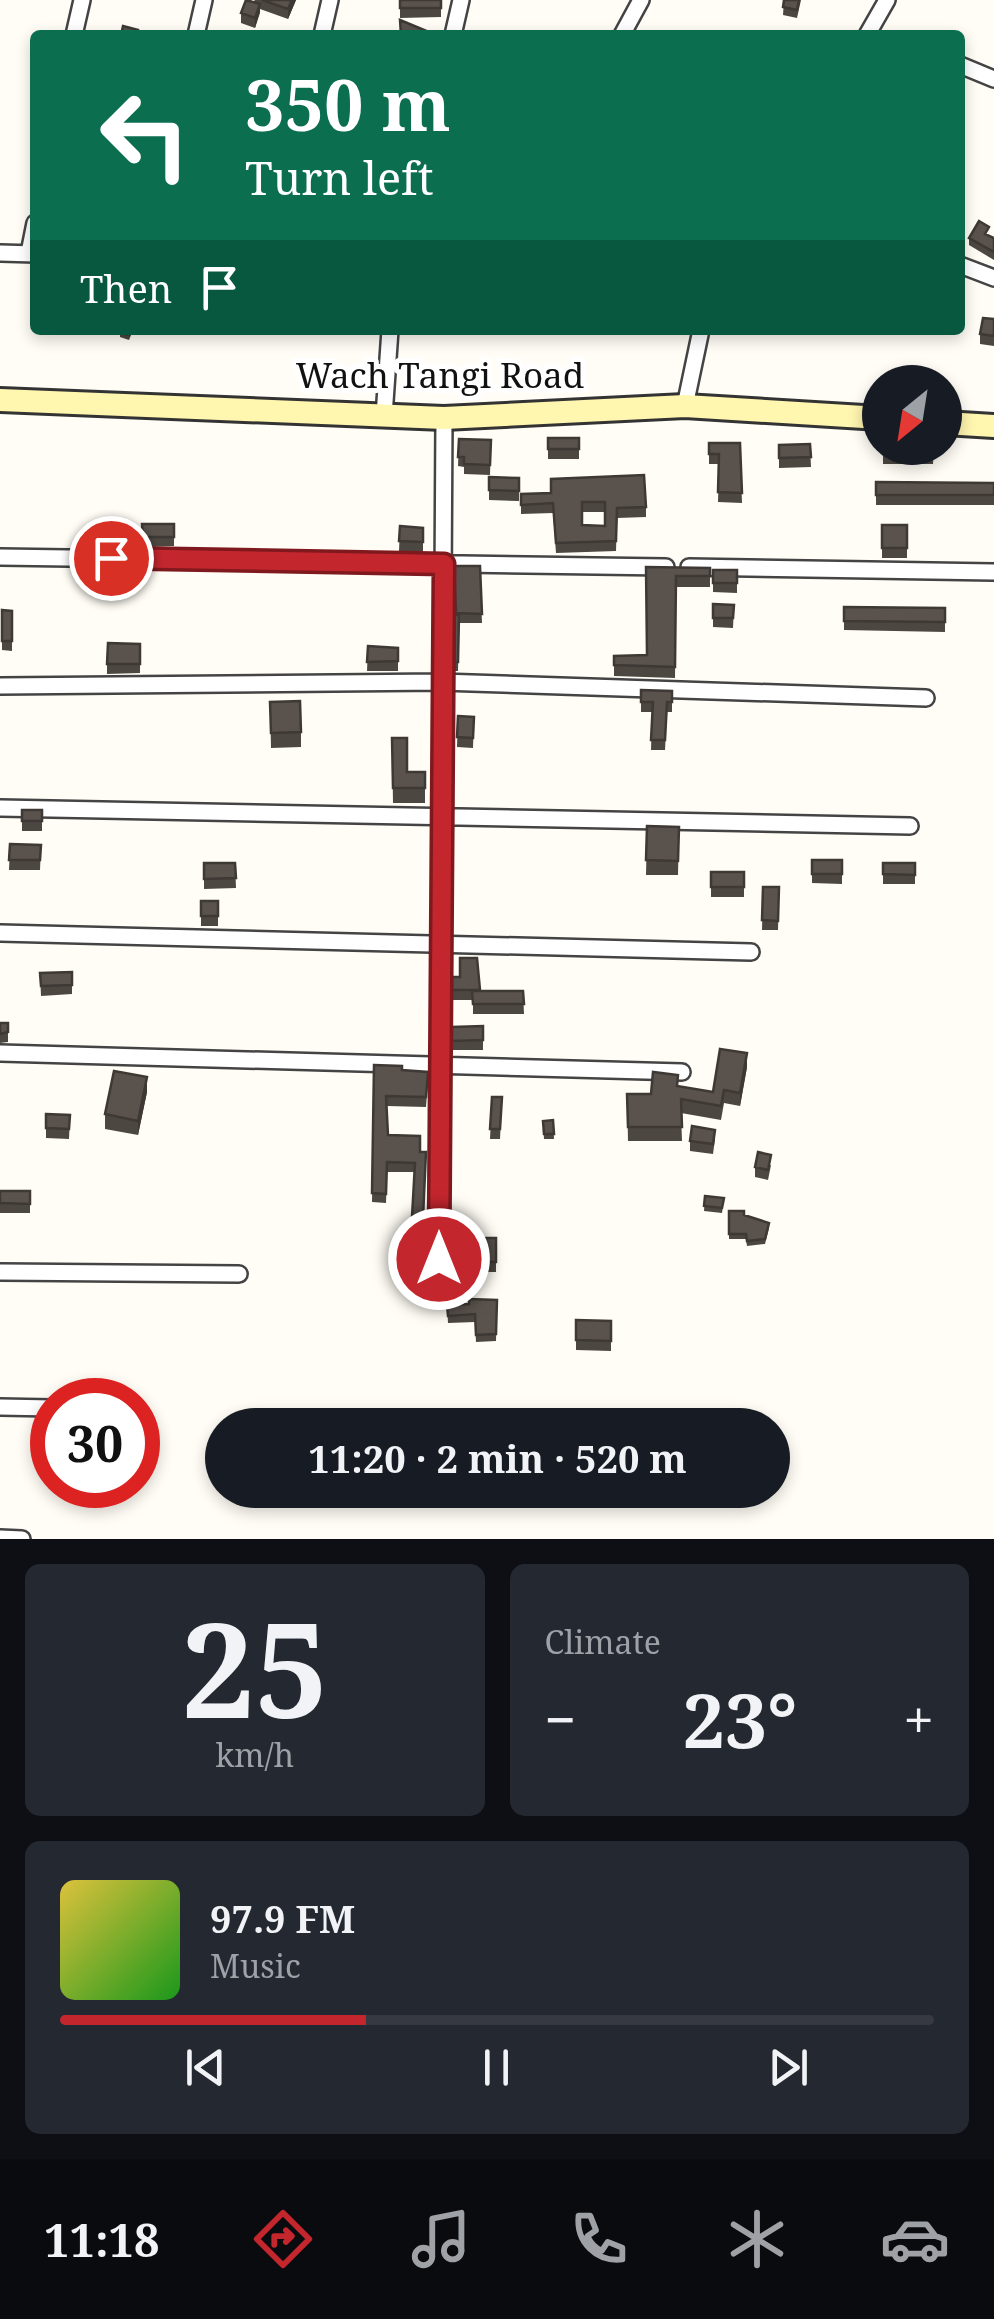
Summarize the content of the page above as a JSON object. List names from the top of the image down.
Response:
{
  "streets": {
    "main road": ["Wach Tangi Road"]
  },
  "north": "bottom left",
  "page": {
    "turn": ["350 m", "Turn left"],
    "then": "Then",
    "limit": "30",
    "trip": "11:20 · 2 min · 520 m",
    "tile": [
      ["25", "km/h"],
      "Climate"
    ],
    "heat": ["−", "23°", "+"],
    "song": ["97.9 FM", "Music"],
    "tabs": "11:18"
  }
}
